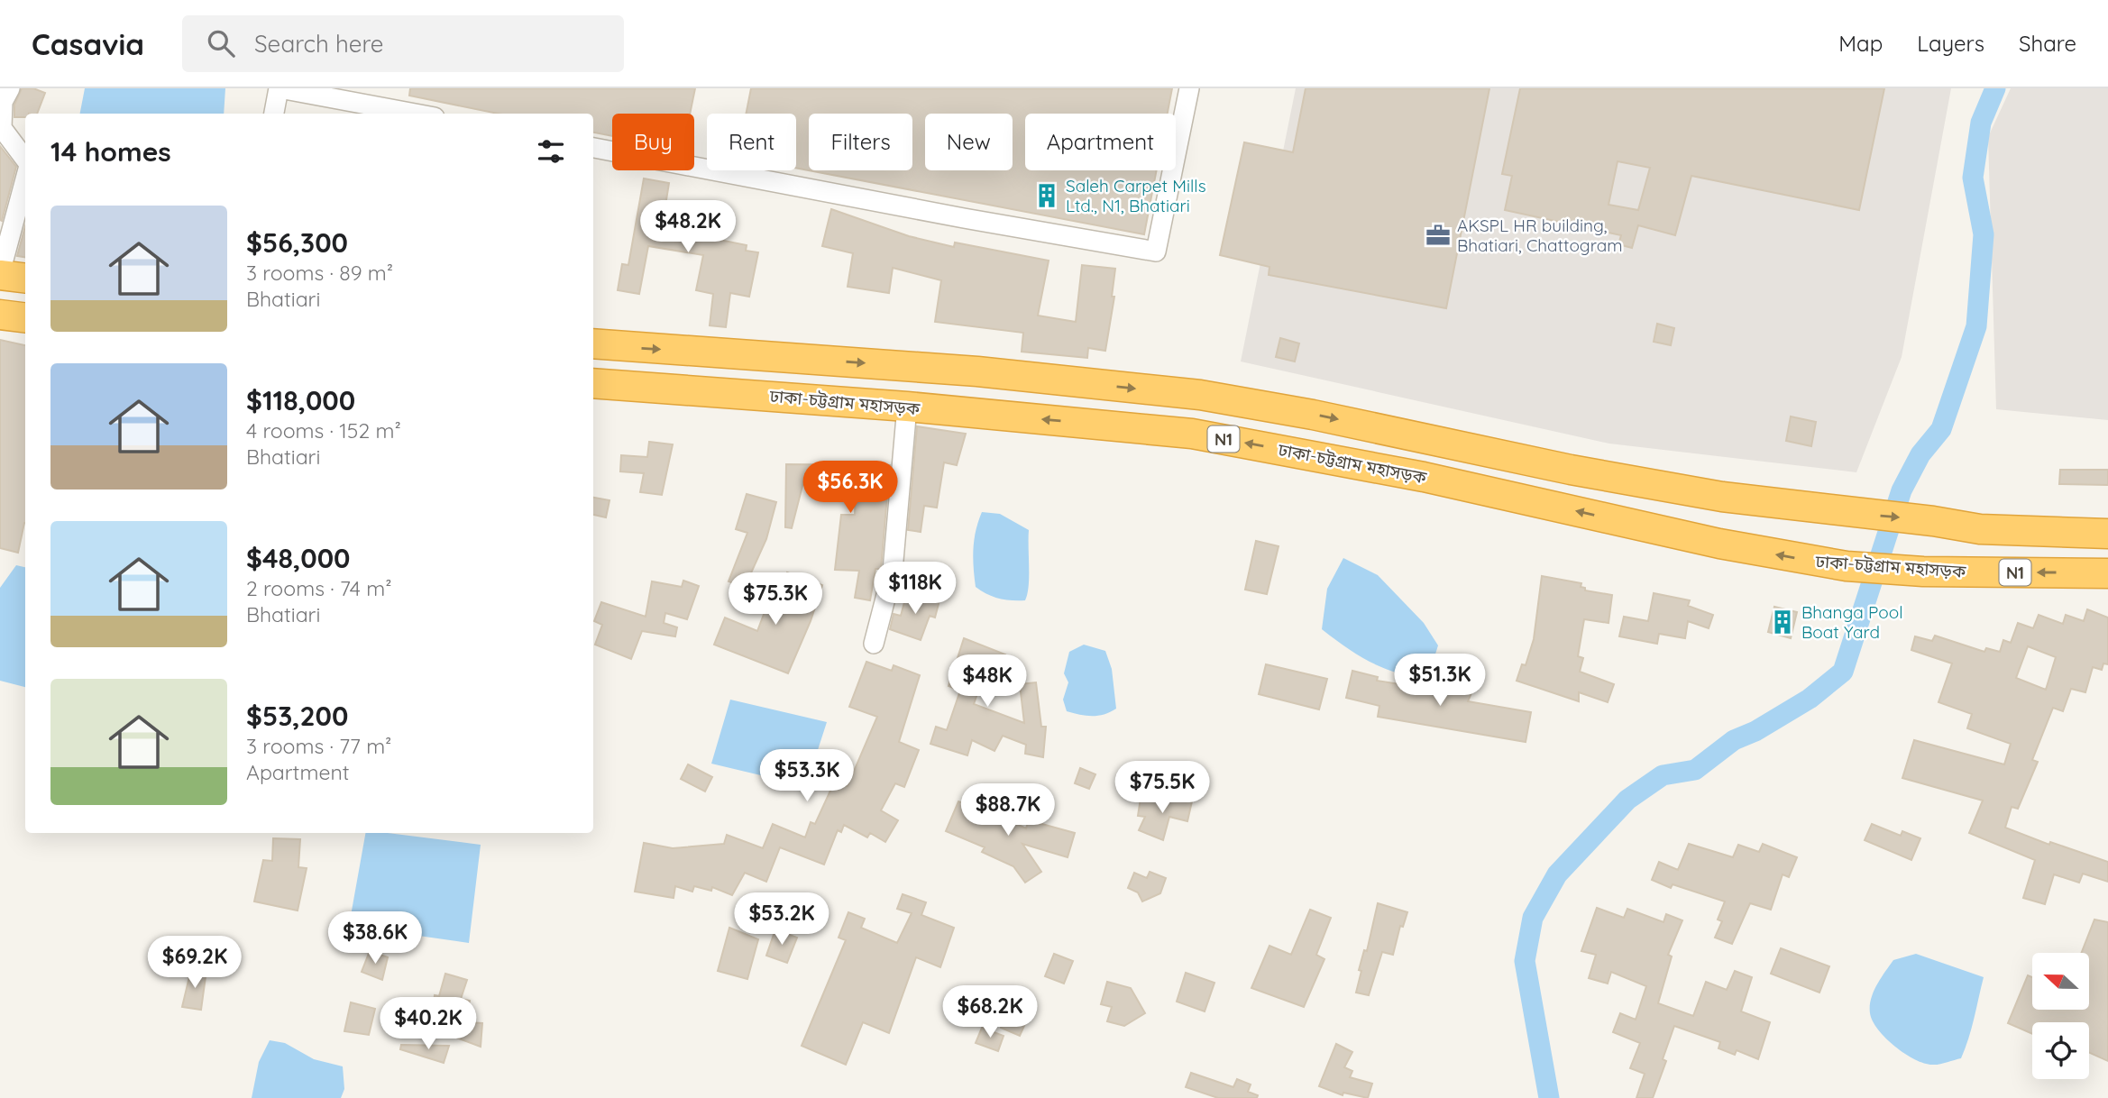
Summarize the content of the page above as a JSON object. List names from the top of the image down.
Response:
{
  "streets": {
    "highway": ["ঢাকা-চট্টগ্রাম মহাসড়ক", "N1"]
  },
  "places": {
    "building": ["Saleh Carpet Mills Ltd., N1, Bhatiari", "Bhanga Pool Boat Yard"],
    "office": ["AKSPL HR building, Bhatiari, Chattogram"]
  },
  "north": "left",
  "page": {
    "header": "Casavia",
    "search": "Search here",
    "nav": ["Map", "Layers", "Share"],
    "chip": [
      "Buy",
      "Rent",
      "Filters",
      "New",
      "Apartment"
    ],
    "heading": "14 homes",
    "list": [
      {
        "name": "$56,300",
        "note": "3 rooms · 89 m² · Bhatiari"
      },
      {
        "name": "$118,000",
        "note": "4 rooms · 152 m² · Bhatiari"
      },
      {
        "name": "$48,000",
        "note": "2 rooms · 74 m² · Bhatiari"
      },
      {
        "name": "$53,200",
        "note": "3 rooms · 77 m² · Apartment"
      }
    ],
    "price": [
      "$48.2K",
      "$56.3K",
      "$118K",
      "$75.3K",
      "$51.3K",
      "$48K",
      "$53.3K",
      "$75.5K",
      "$88.7K",
      "$53.2K",
      "$38.6K",
      "$69.2K",
      "$68.2K",
      "$40.2K"
    ]
  }
}
